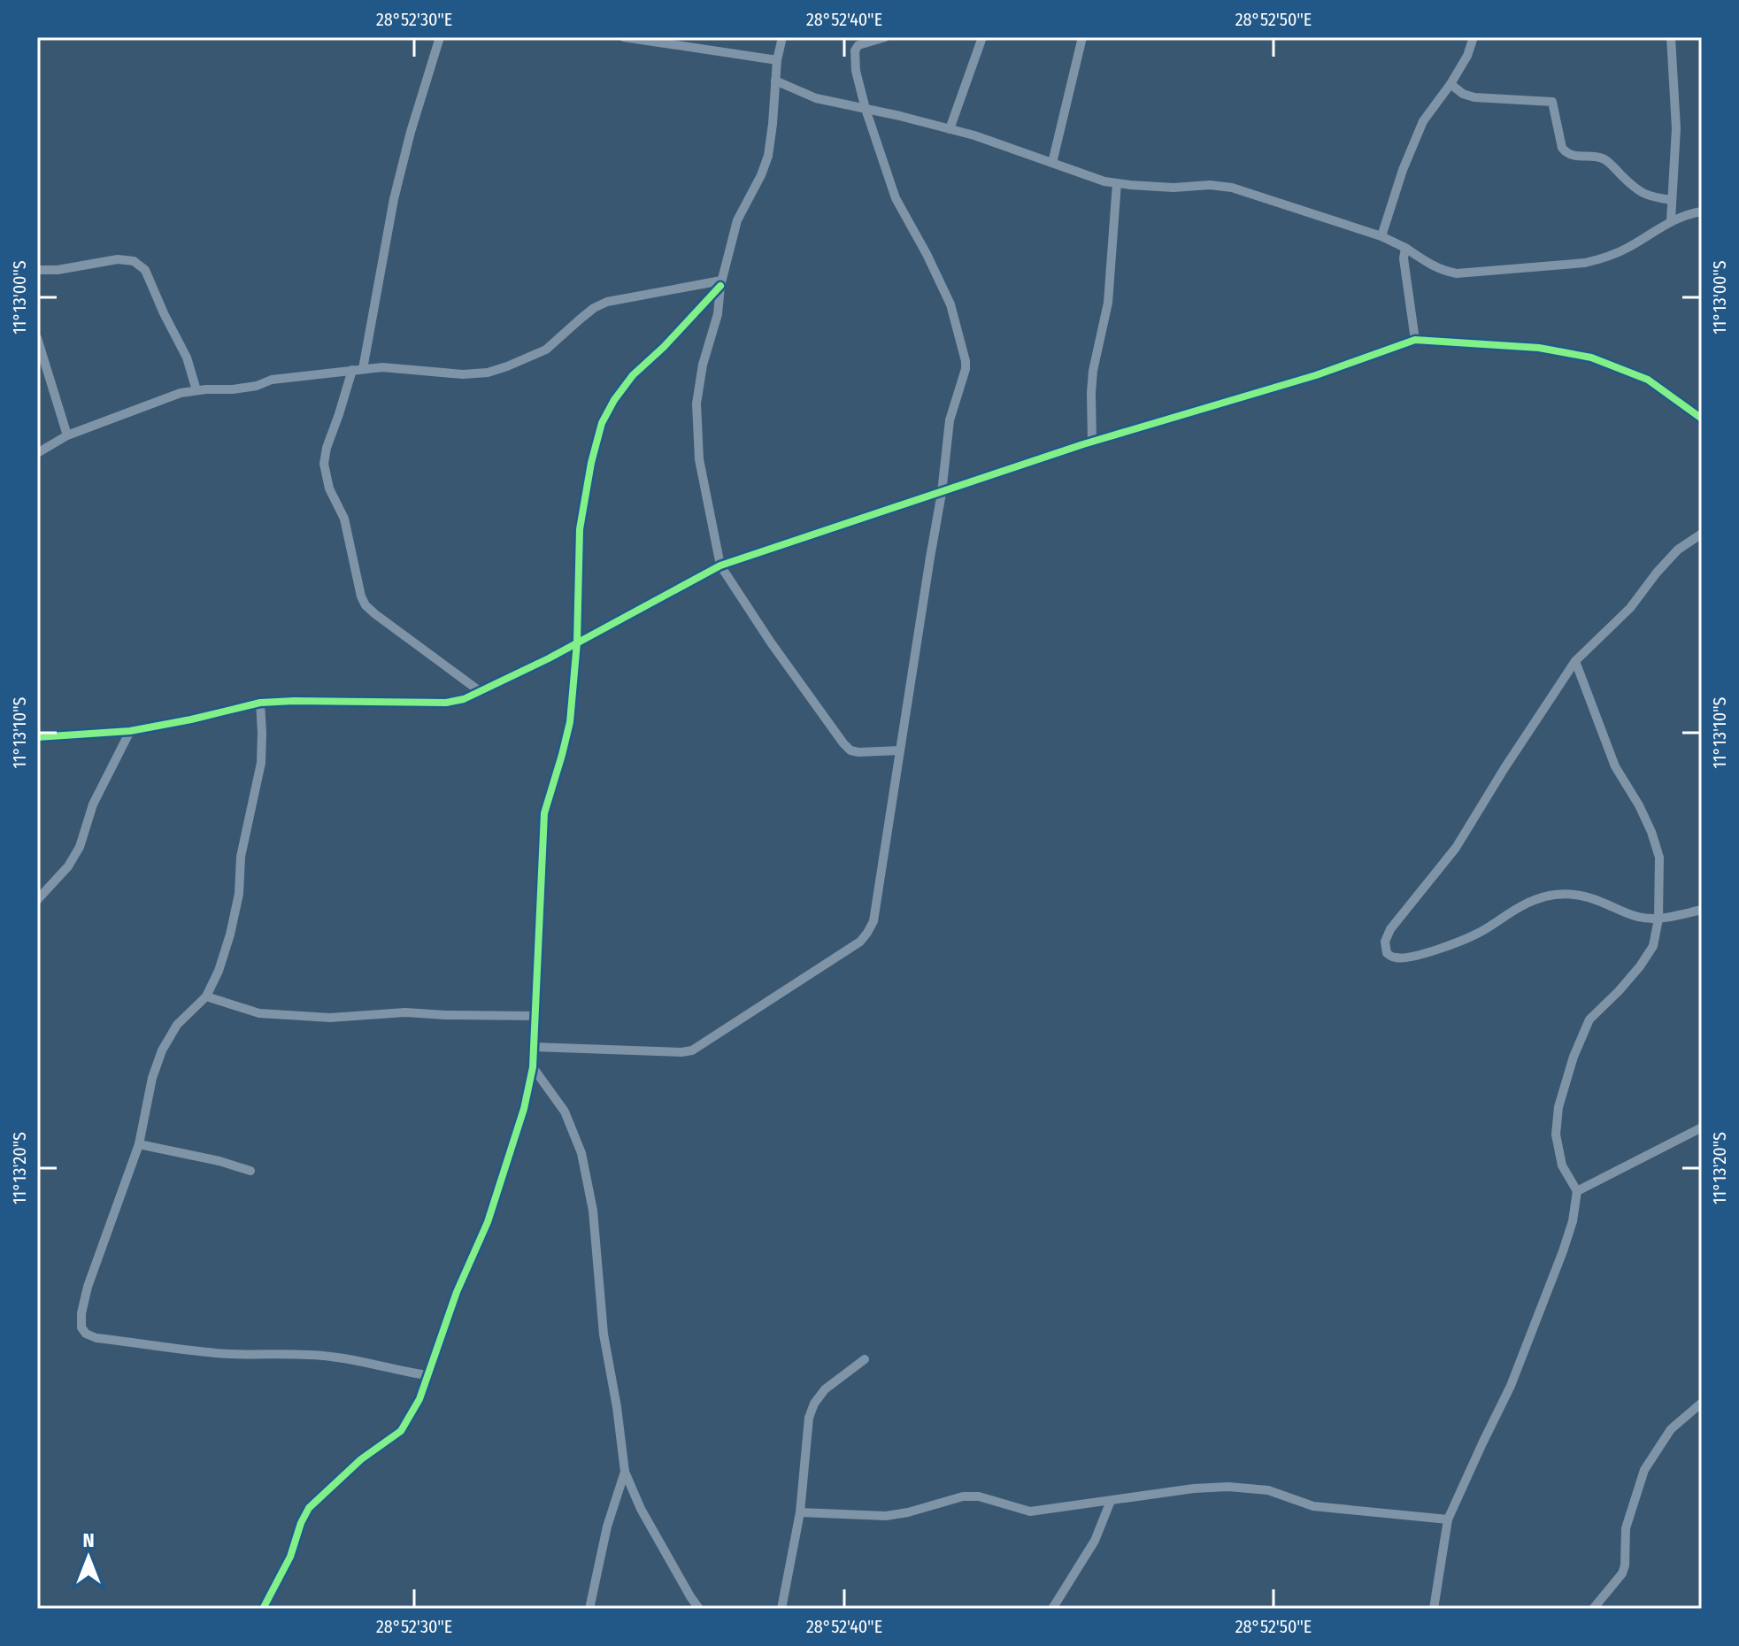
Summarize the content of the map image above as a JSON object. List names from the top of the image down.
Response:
{
  "north": "top",
  "coordinates": [
    "28°52'30\"E",
    "28°52'40\"E",
    "28°52'50\"E",
    "11°13'00\"S",
    "11°13'10\"S",
    "11°13'20\"S"
  ]
}
